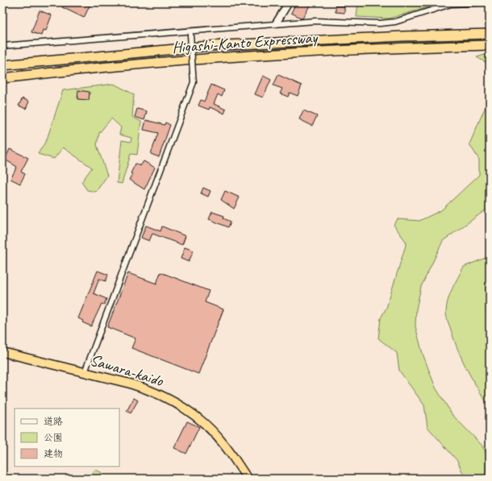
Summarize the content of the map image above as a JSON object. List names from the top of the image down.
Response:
{
  "streets": {
    "highway": ["Higashi-Kanto Expressway", "Sawara-kaido"]
  },
  "legend": ["道路", "公園", "建物"]
}
